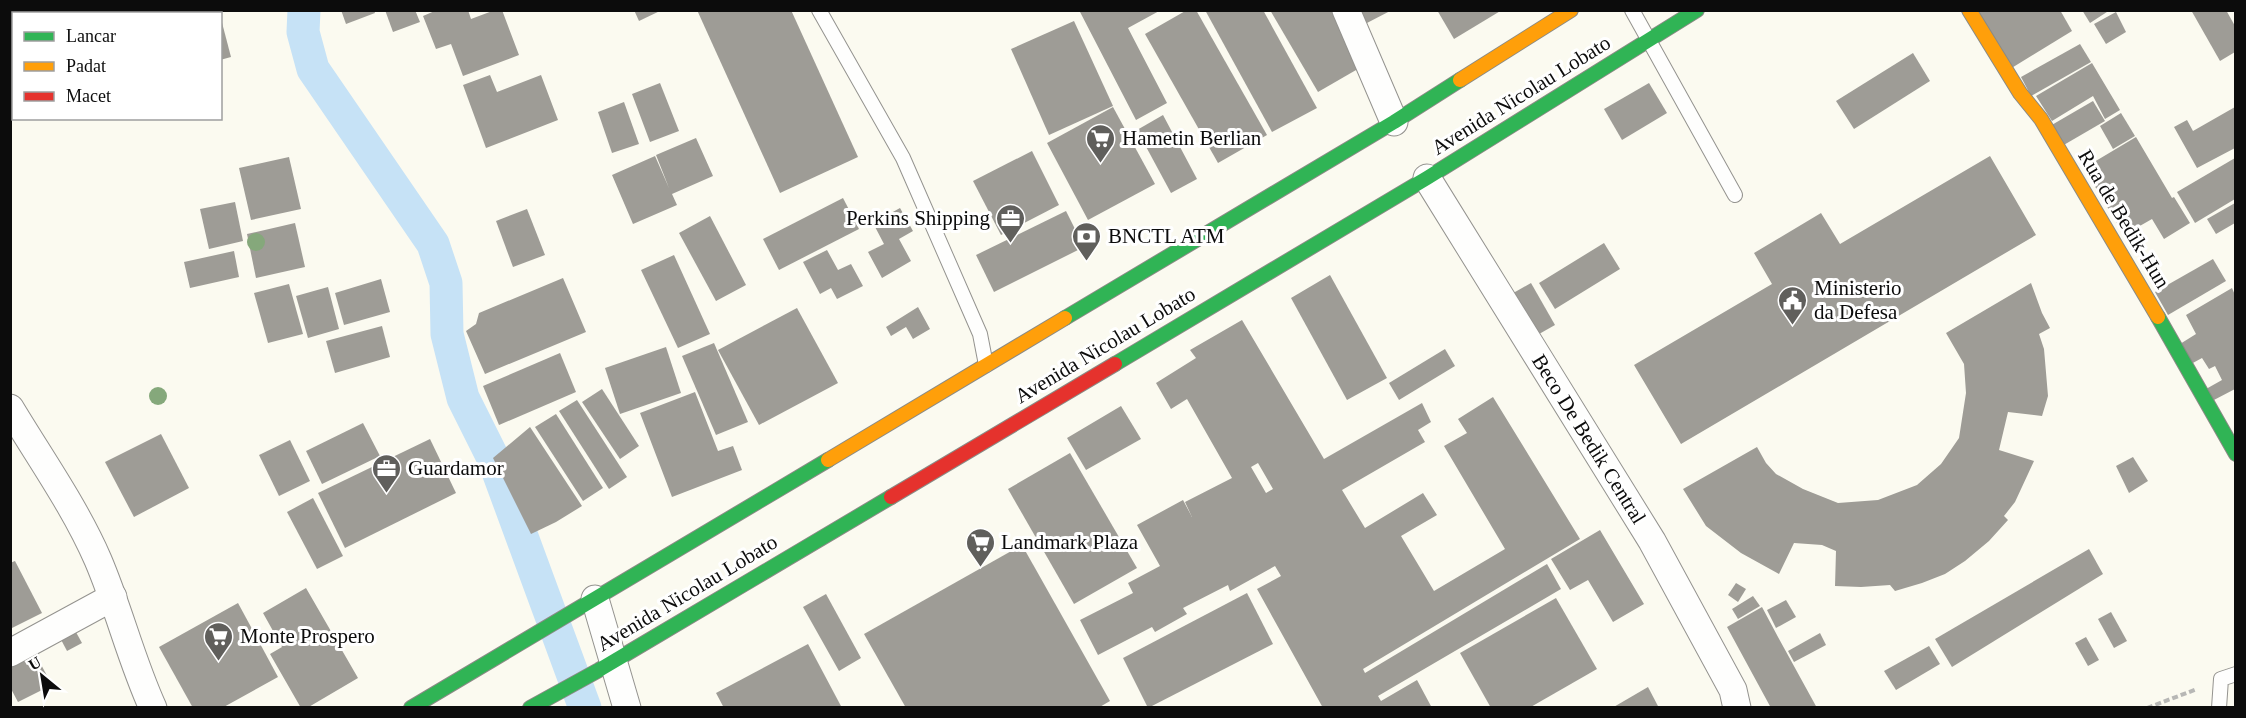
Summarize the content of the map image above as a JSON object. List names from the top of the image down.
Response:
{
  "streets": {
    "main road": ["Avenida Nicolau Lobato", "Rua de Bedik-Hun"],
    "street": ["Beco De Bedik Central"]
  },
  "crossings": [
    ["Avenida Nicolau Lobato", "Beco De Bedik Central"]
  ],
  "places": {
    "supermarket": ["Hametin Berlian", "Landmark Plaza", "Monte Prospero"],
    "office": ["Perkins Shipping", "Guardamor"],
    "bank": ["BNCTL ATM"],
    "public building": ["Ministerio da Defesa"]
  },
  "legend": ["Lancar", "Padat", "Macet"],
  "north": "top left"
}
